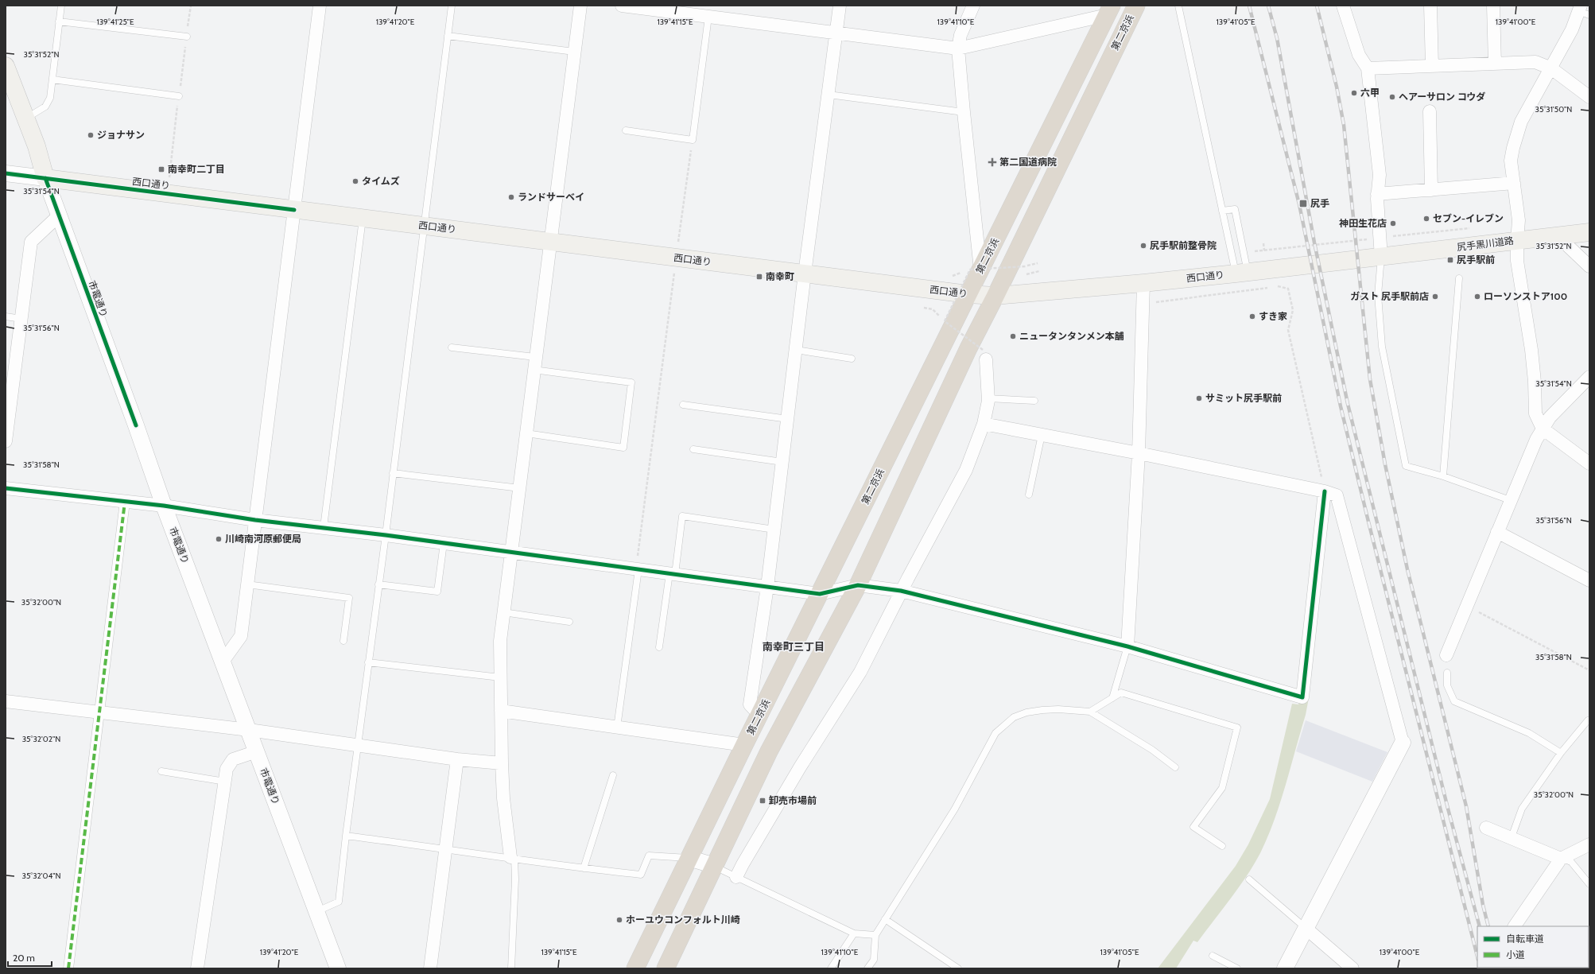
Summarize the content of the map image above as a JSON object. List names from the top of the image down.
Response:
{
  "streets": {
    "highway": ["第二京浜"],
    "main road": ["西口通り", "尻手黒川道路", "市電通り"]
  },
  "crossings": [
    ["第二京浜", "西口通り"],
    ["西口通り", "尻手黒川道路"],
    ["西口通り", "市電通り"]
  ],
  "districts": ["南幸町三丁目"],
  "places": {
    "other": [
      "六甲",
      "ヘアーサロン コウダ",
      "ジョナサン",
      "タイムズ",
      "ランドサーベイ",
      "セブン-イレブン",
      "神田生花店",
      "尻手駅前整骨院",
      "ガスト 尻手駅前店",
      "ローソンストア100",
      "すき家",
      "ニュータンタンメン本舗",
      "サミット尻手駅前",
      "川崎南河原郵便局",
      "ホーユウコンフォルト川崎"
    ],
    "health": ["第二国道病院"],
    "transit": [
      "南幸町二丁目",
      "尻手",
      "尻手駅前",
      "南幸町",
      "卸売市場前"
    ]
  },
  "legend": ["自転車道", "小道"],
  "scale_bar": "20 m",
  "coordinates": [
    "139°41'25\"E",
    "139°41'20\"E",
    "139°41'15\"E",
    "139°41'10\"E",
    "139°41'05\"E",
    "139°41'00\"E",
    "35°31'52\"N",
    "35°31'50\"N",
    "35°31'54\"N",
    "35°31'56\"N",
    "35°31'58\"N",
    "35°32'00\"N",
    "35°32'02\"N",
    "35°32'04\"N"
  ]
}
